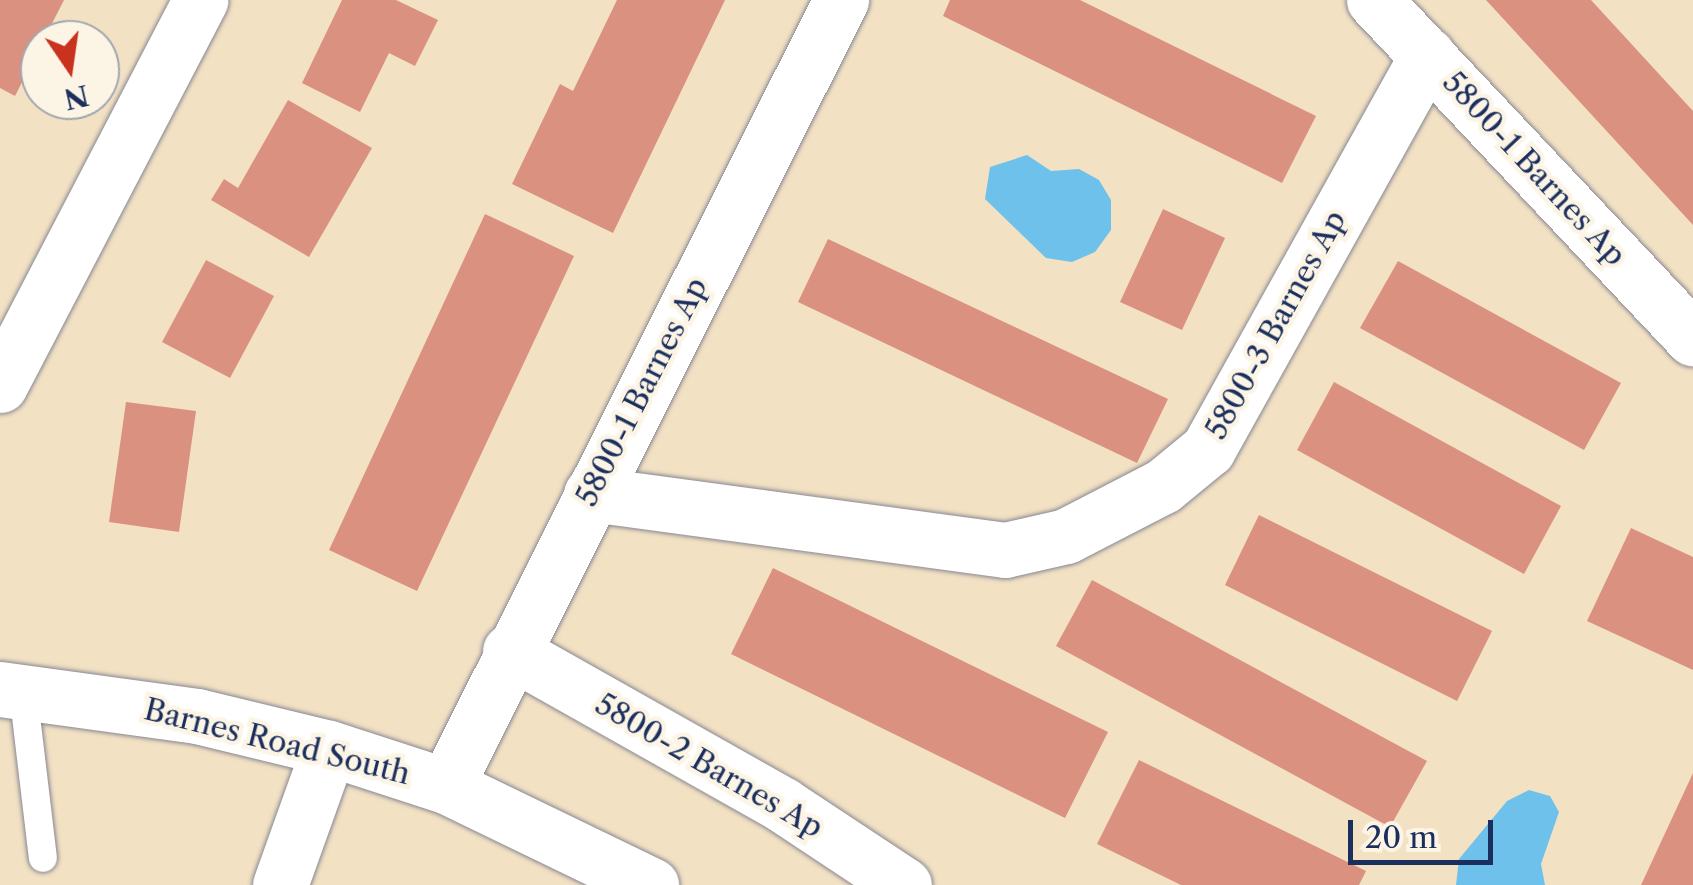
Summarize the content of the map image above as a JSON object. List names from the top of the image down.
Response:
{
  "streets": {
    "street": [
      "5800-1 Barnes Ap",
      "5800-3 Barnes Ap",
      "Barnes Road South",
      "5800-2 Barnes Ap"
    ]
  },
  "crossings": [
    ["5800-1 Barnes Ap", "5800-3 Barnes Ap"],
    ["5800-1 Barnes Ap", "Barnes Road South"],
    ["5800-1 Barnes Ap", "5800-2 Barnes Ap"]
  ],
  "scale_bar": "20 m",
  "north": "bottom"
}
